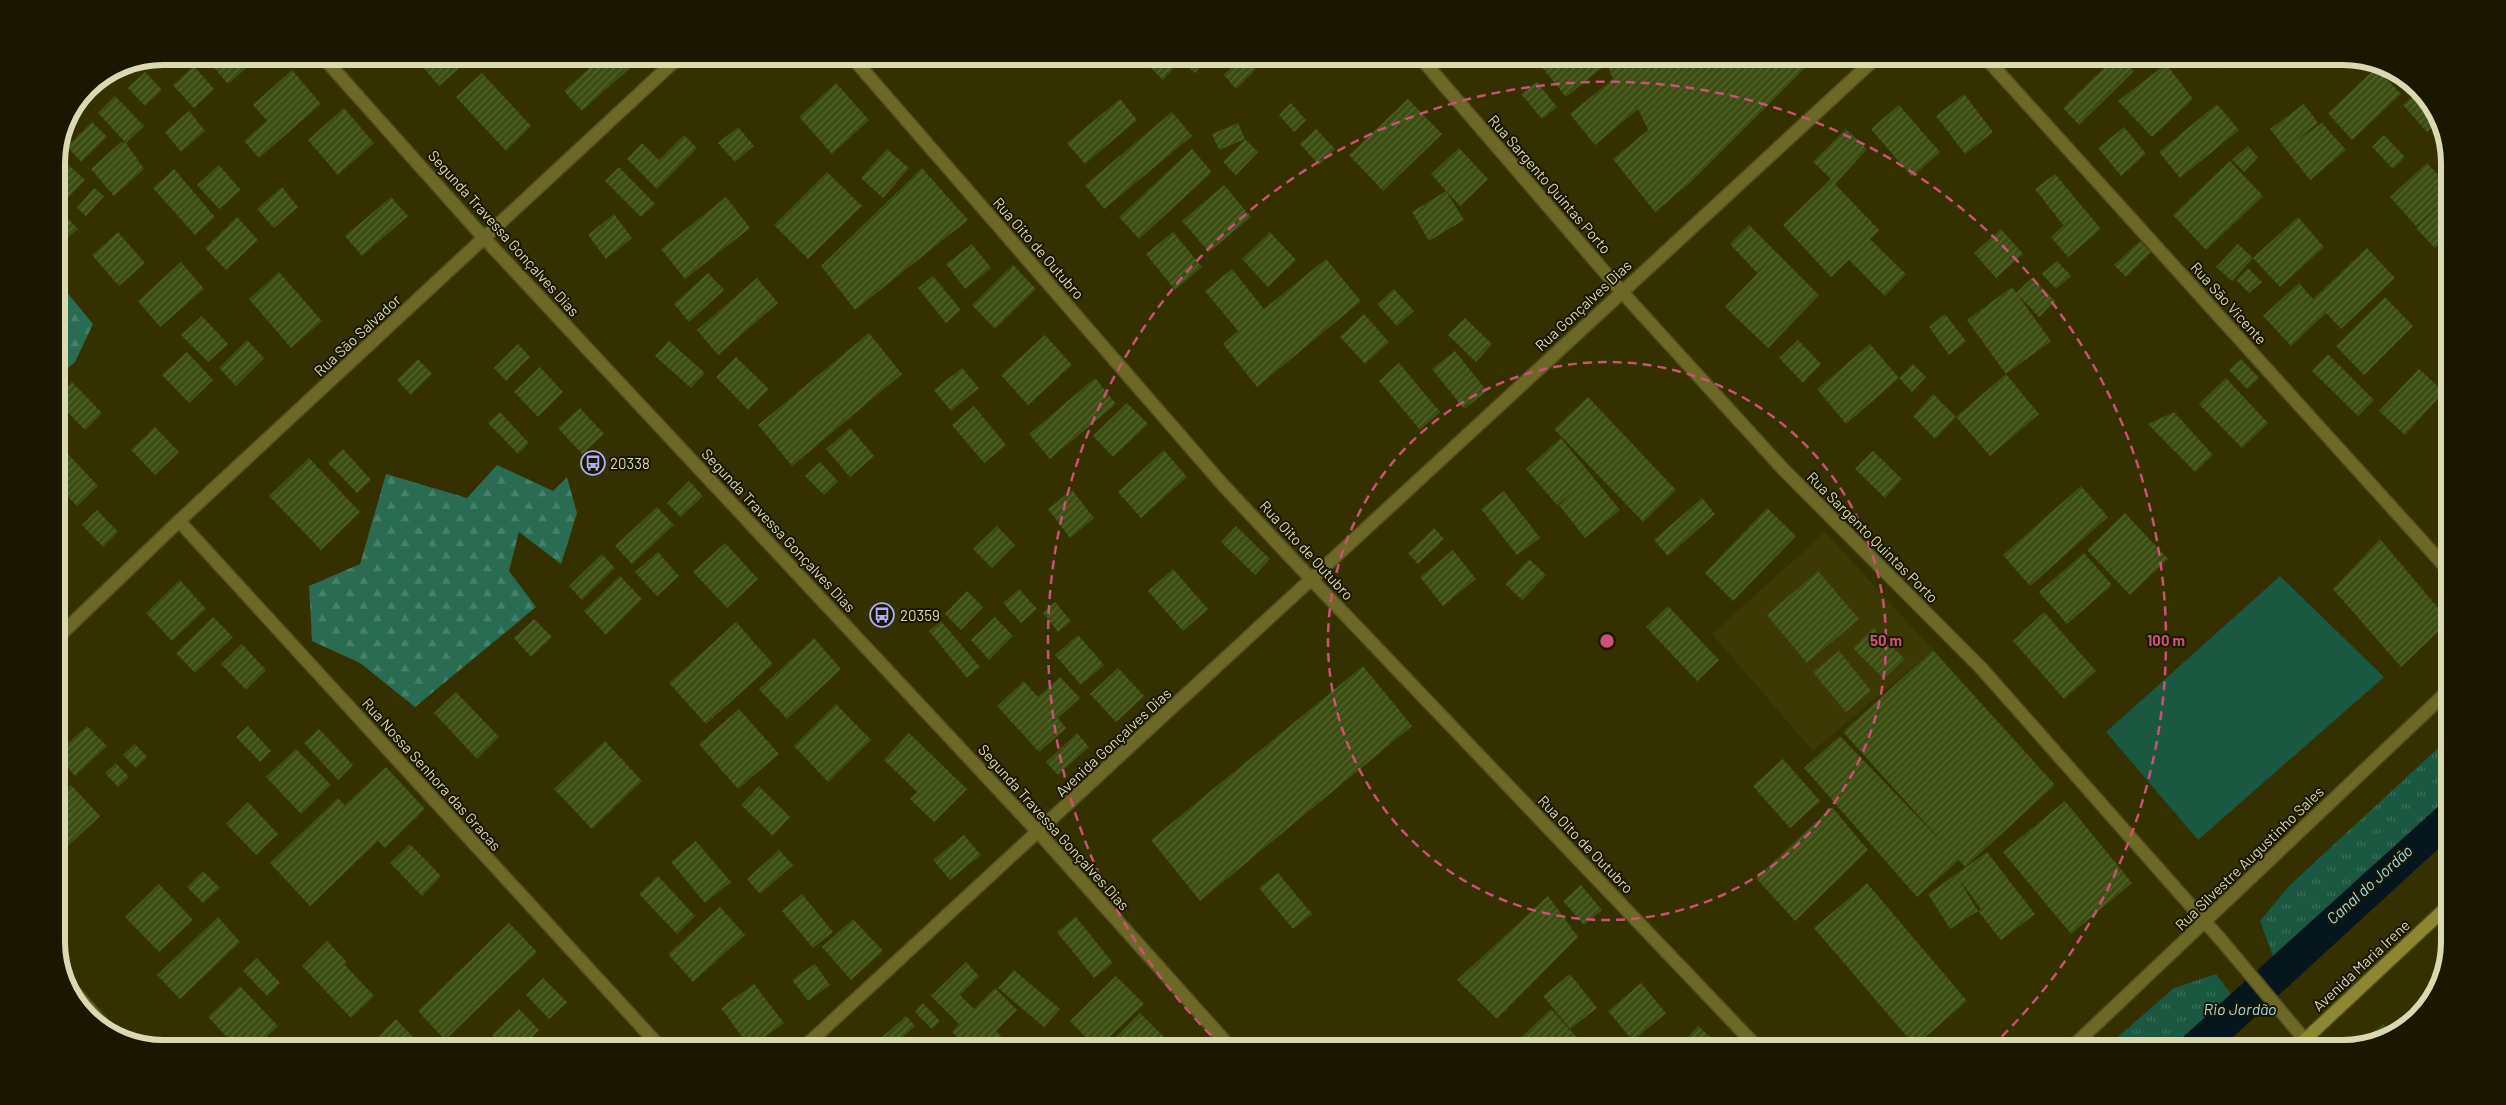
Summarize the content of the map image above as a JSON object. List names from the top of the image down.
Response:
{
  "streets": {
    "main road": ["Avenida Maria Irene"],
    "street": [
      "Rua Sargento Quintas Porto",
      "Segunda Travessa Gonçalves Dias",
      "Rua Oito de Outubro",
      "Rua São Vicente",
      "Rua Gonçalves Dias",
      "Rua São Salvador",
      "Avenida Gonçalves Dias",
      "Rua Nossa Senhora das Gracas",
      "Rua Silvestre Augustinho Sales"
    ]
  },
  "crossings": [
    ["Rua Sargento Quintas Porto", "Rua Gonçalves Dias"],
    ["Rua Sargento Quintas Porto", "Rua Silvestre Augustinho Sales"],
    ["Rua Sargento Quintas Porto", "Avenida Maria Irene"],
    ["Segunda Travessa Gonçalves Dias", "Rua São Salvador"],
    ["Segunda Travessa Gonçalves Dias", "Avenida Gonçalves Dias"],
    ["Rua Oito de Outubro", "Rua Gonçalves Dias"],
    ["Rua Oito de Outubro", "Avenida Gonçalves Dias"],
    ["Rua Gonçalves Dias", "Avenida Gonçalves Dias"],
    ["Rua São Salvador", "Rua Nossa Senhora das Gracas"]
  ],
  "water": ["Canal do Jordão", "Rio Jordão"],
  "places": {
    "bus stop": ["20338", "20359"]
  },
  "rings": ["50 m", "100 m"]
}
